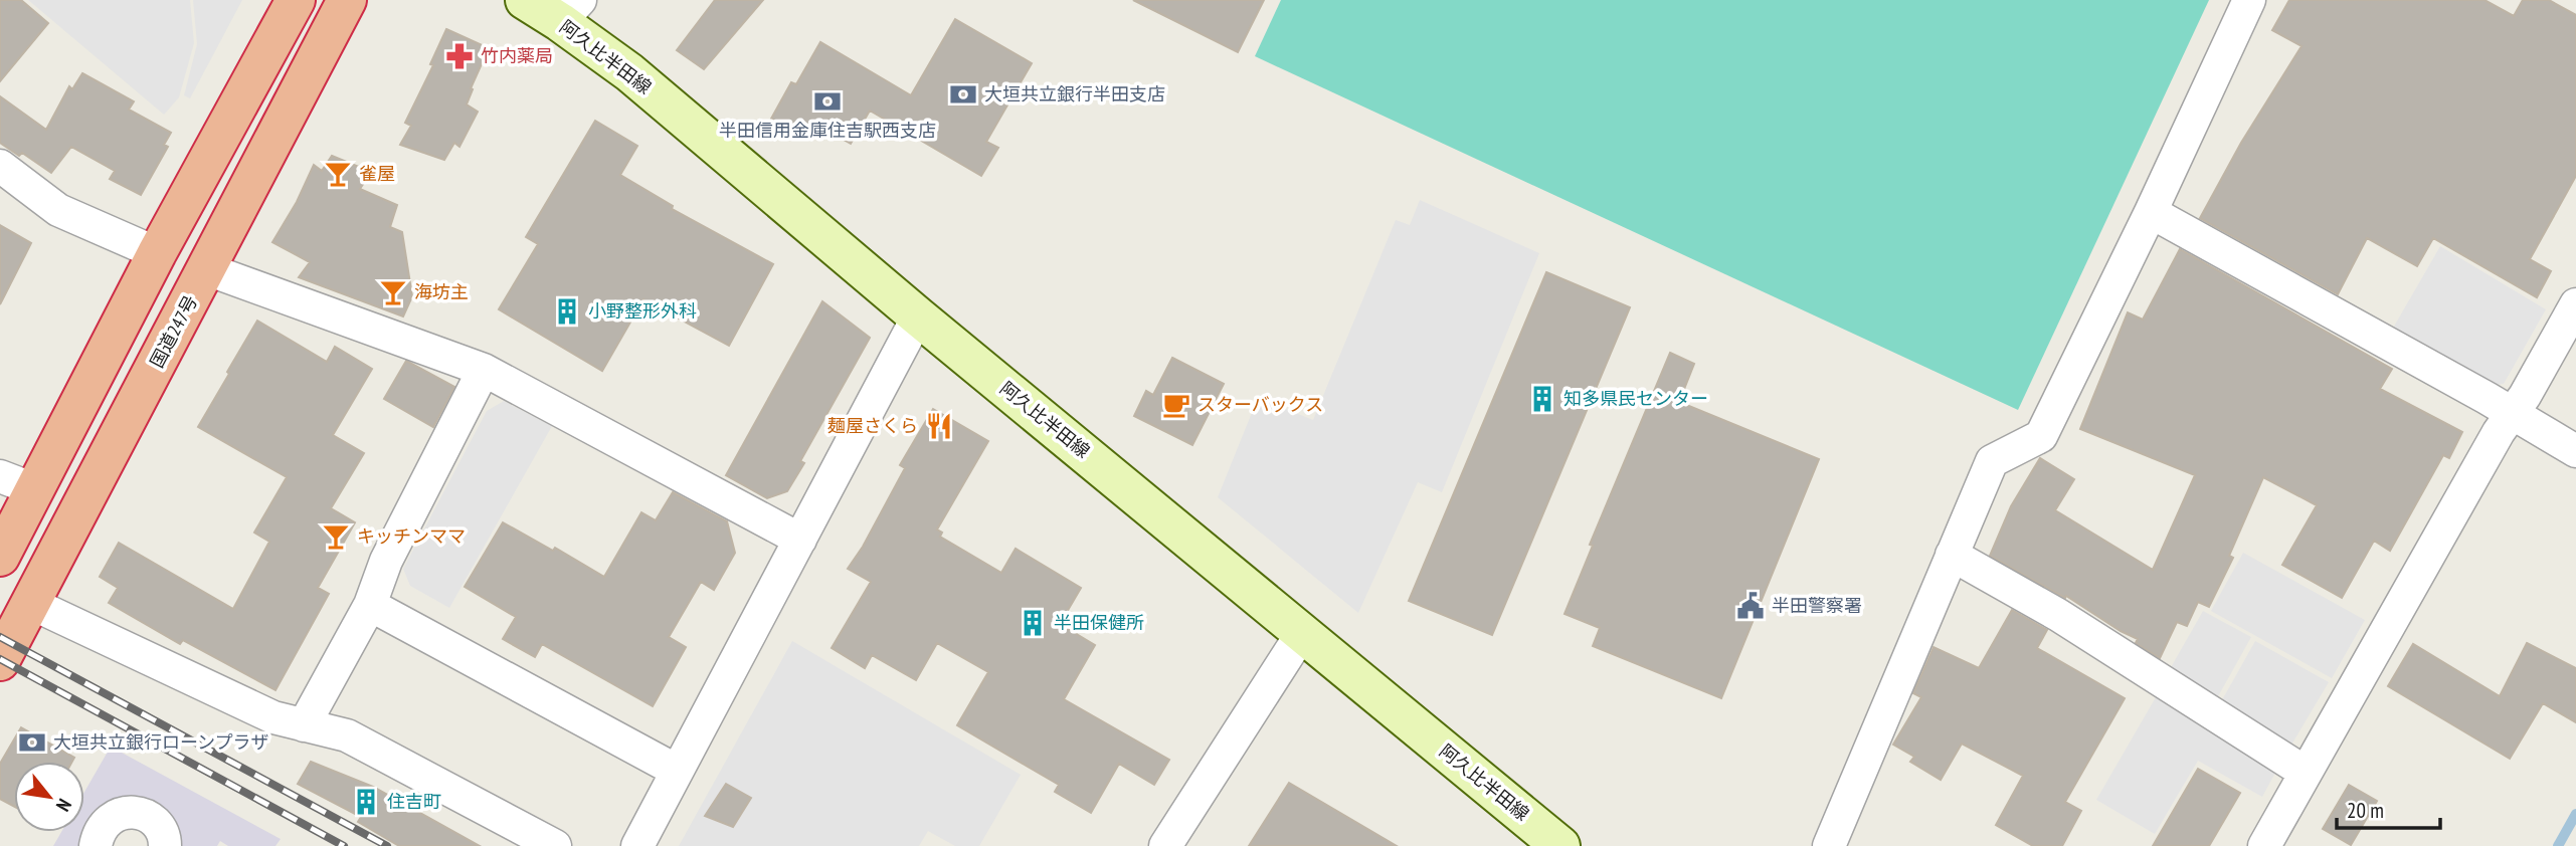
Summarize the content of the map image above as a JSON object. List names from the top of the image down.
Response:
{
  "streets": {
    "highway": ["国道247号"],
    "main road": ["阿久比半田線"]
  },
  "places": {
    "pharmacy": ["竹内薬局"],
    "bank": ["大垣共立銀行半田支店", "半田信用金庫住吉駅西支店", "大垣共立銀行ローンプラザ"],
    "bar": ["雀屋", "海坊主", "キッチンママ"],
    "building": [
      "小野整形外科",
      "知多県民センター",
      "半田保健所",
      "住吉町"
    ],
    "cafe": ["スターバックス"],
    "restaurant": ["麺屋さくら"],
    "public building": ["半田警察署"]
  },
  "scale_bar": "20 m",
  "north": "bottom right"
}
